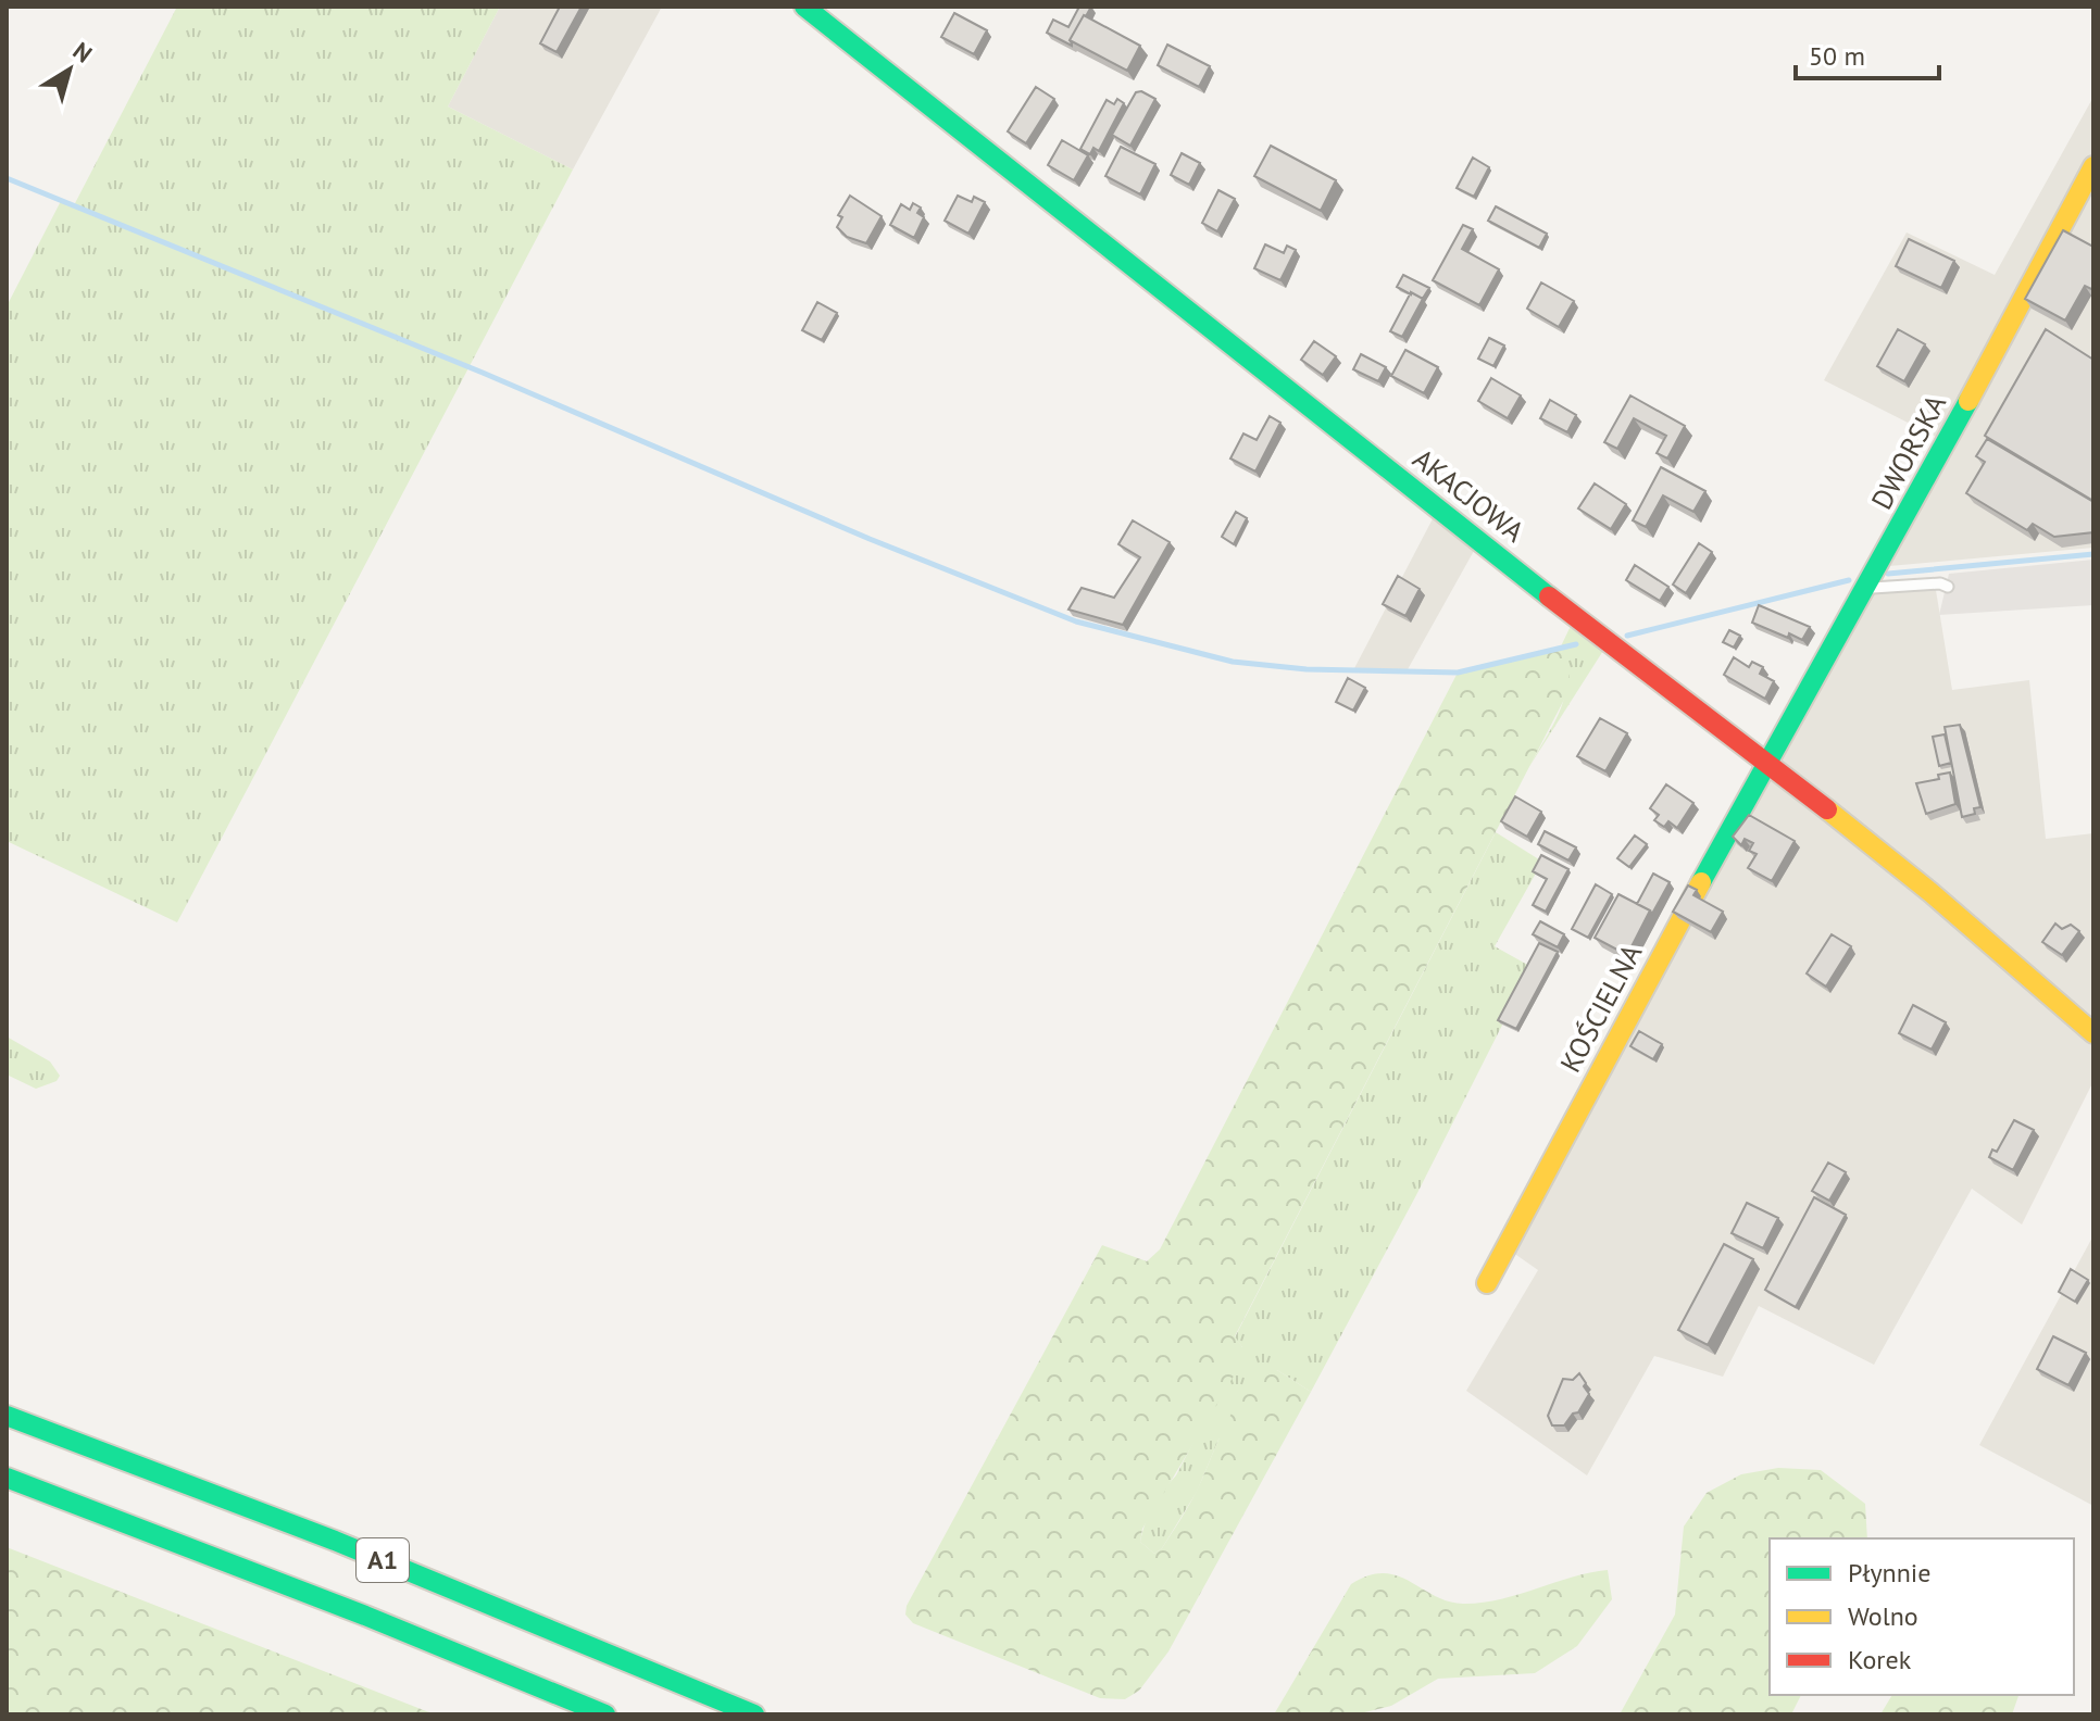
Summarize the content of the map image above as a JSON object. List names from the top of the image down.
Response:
{
  "streets": {
    "main road": [
      "DWORSKA",
      "AKACJOWA",
      "KOŚCIELNA",
      "A1"
    ]
  },
  "crossings": [
    ["DWORSKA", "AKACJOWA"],
    ["DWORSKA", "KOŚCIELNA"],
    ["AKACJOWA", "KOŚCIELNA"]
  ],
  "legend": ["Płynnie", "Wolno", "Korek"],
  "scale_bar": "50 m",
  "north": "top right"
}
